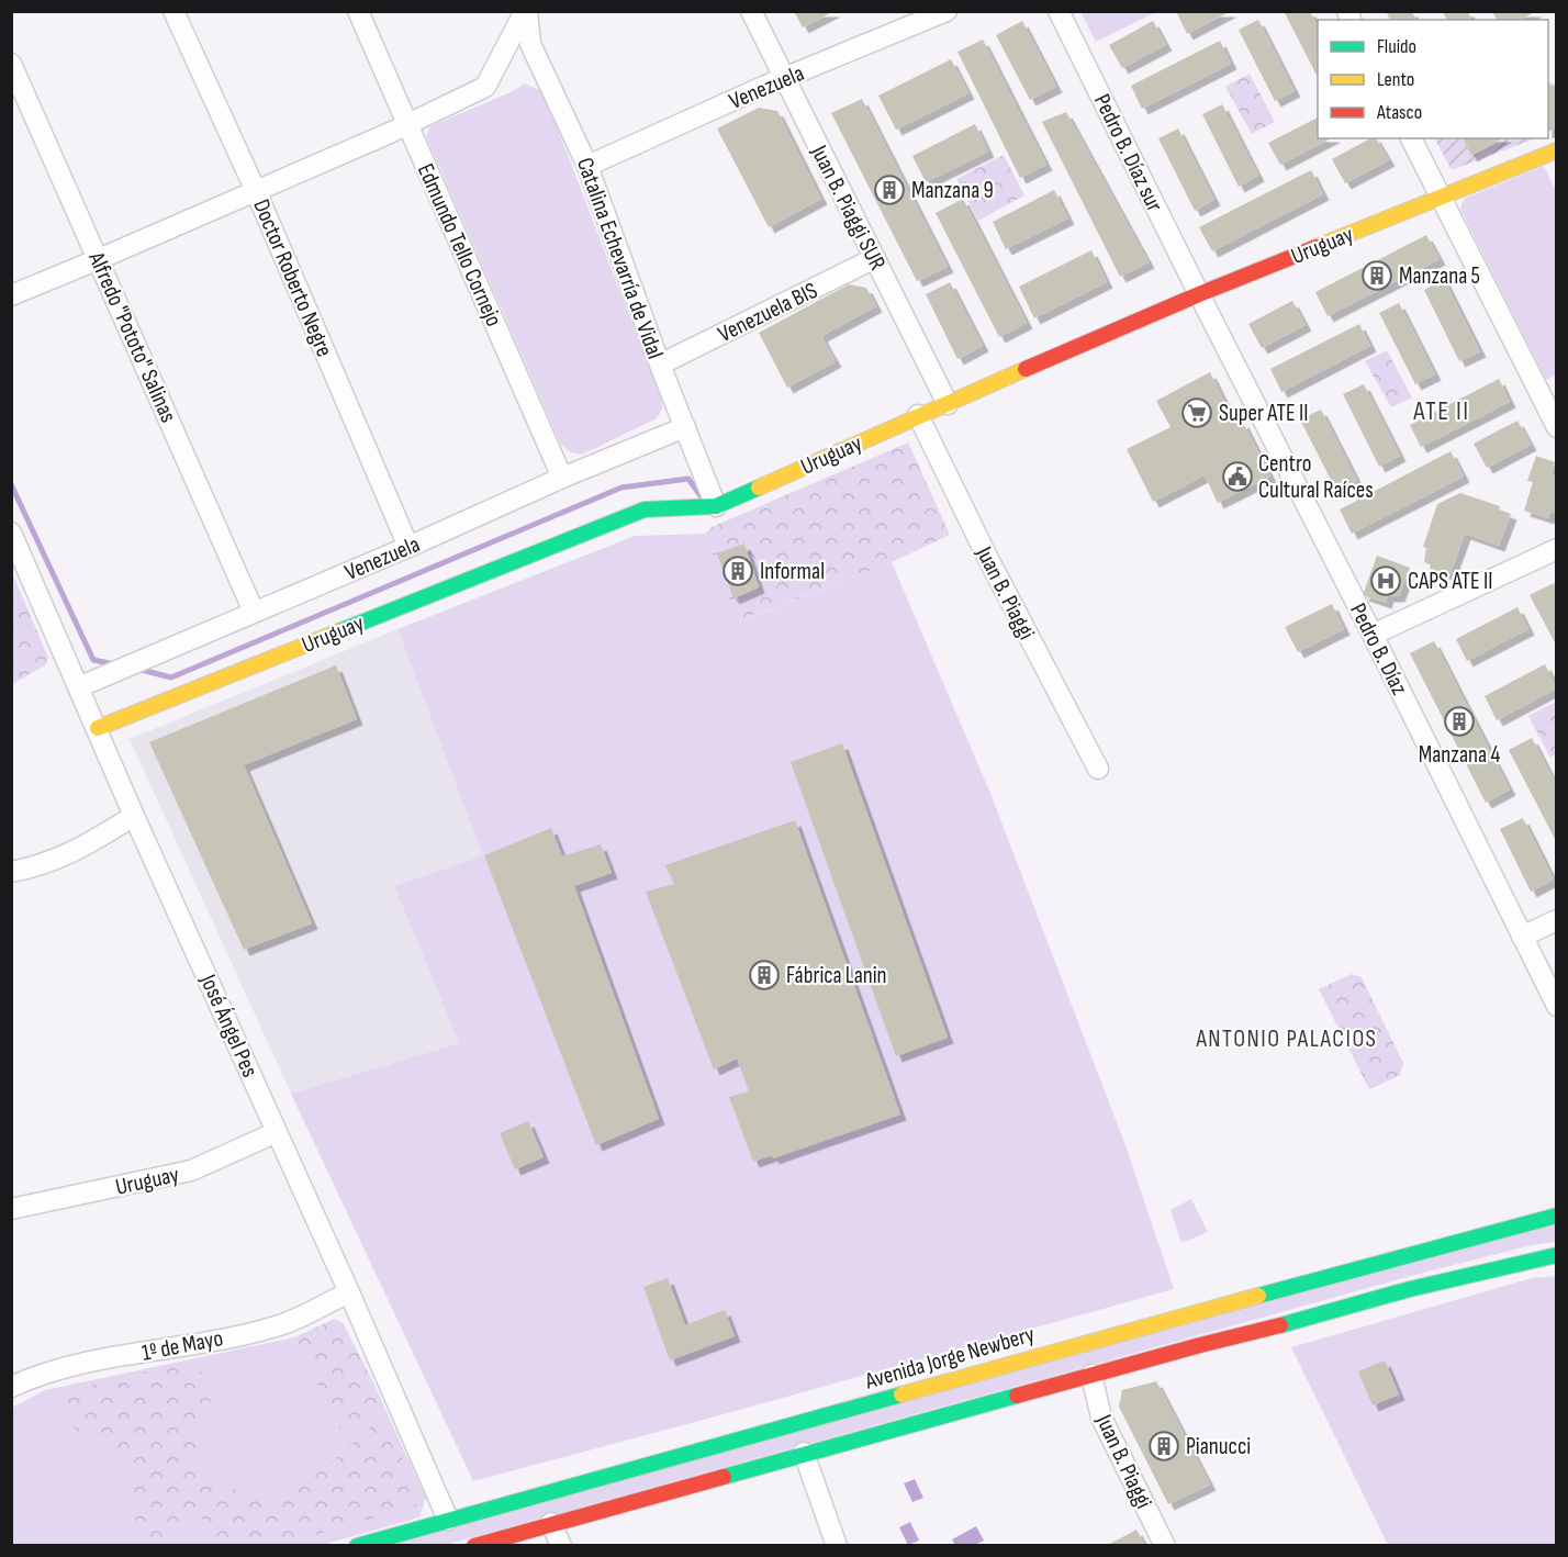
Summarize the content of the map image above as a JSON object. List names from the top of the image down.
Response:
{
  "streets": {
    "main road": ["Uruguay", "Avenida Jorge Newbery"],
    "street": [
      "Venezuela",
      "Pedro B. Díaz sur",
      "Juan B. Piaggi SUR",
      "Edmundo Tello Cornejo",
      "Catalina Echevarría de Vidal",
      "Doctor Roberto Negre",
      "Venezuela BIS",
      "Alfredo \"Pototo\" Salinas",
      "Juan B. Piaggi",
      "Pedro B. Díaz",
      "José Ángel Pes",
      "1º de Mayo"
    ]
  },
  "crossings": [
    ["Venezuela", "Juan B. Piaggi SUR"],
    ["Venezuela", "Edmundo Tello Cornejo"],
    ["Venezuela", "Catalina Echevarría de Vidal"],
    ["Venezuela", "Doctor Roberto Negre"],
    ["Venezuela", "Alfredo \"Pototo\" Salinas"],
    ["Venezuela", "José Ángel Pes"],
    ["Pedro B. Díaz sur", "Uruguay"],
    ["Pedro B. Díaz sur", "Pedro B. Díaz"],
    ["Juan B. Piaggi SUR", "Uruguay"],
    ["Juan B. Piaggi SUR", "Venezuela BIS"],
    ["Uruguay", "Catalina Echevarría de Vidal"],
    ["Uruguay", "Juan B. Piaggi"],
    ["Uruguay", "Pedro B. Díaz"],
    ["Uruguay", "José Ángel Pes"],
    ["Catalina Echevarría de Vidal", "Venezuela BIS"],
    ["José Ángel Pes", "1º de Mayo"],
    ["José Ángel Pes", "Avenida Jorge Newbery"]
  ],
  "districts": ["ATE II", "ANTONIO PALACIOS"],
  "places": {
    "building": [
      "Manzana 9",
      "Manzana 5",
      "Informal",
      "Manzana 4",
      "Fábrica Lanin",
      "Pianucci"
    ],
    "supermarket": ["Super ATE II"],
    "public building": ["Centro Cultural Raíces"],
    "hospital": ["CAPS ATE II"]
  },
  "legend": ["Fluido", "Lento", "Atasco"]
}
